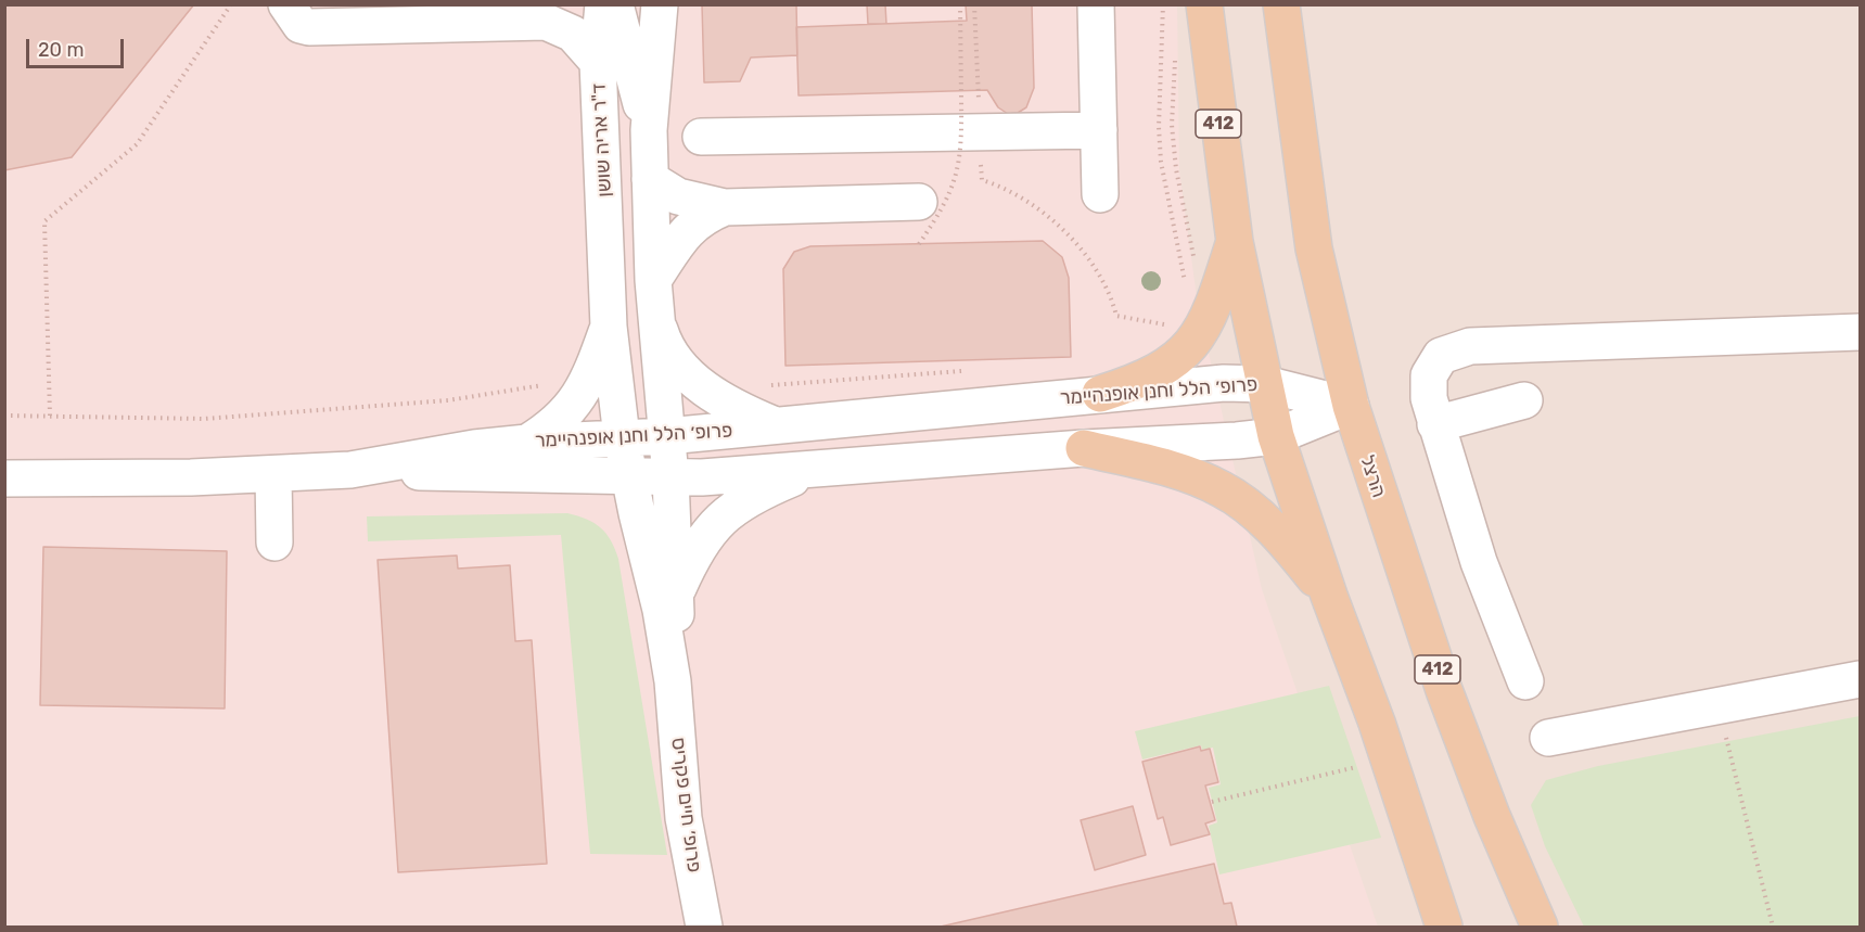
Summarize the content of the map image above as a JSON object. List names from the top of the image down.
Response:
{
  "streets": {
    "main road": ["412", "הרצל"],
    "street": ["ד\"ר אריה שושן", "פרופ׳ הלל וחנן אופנהיימר", "פרופ׳ חיים פקריס"]
  },
  "crossings": [
    ["412", "פרופ׳ הלל וחנן אופנהיימר"],
    ["ד\"ר אריה שושן", "פרופ׳ הלל וחנן אופנהיימר"],
    ["ד\"ר אריה שושן", "פרופ׳ חיים פקריס"],
    ["פרופ׳ הלל וחנן אופנהיימר", "הרצל"],
    ["פרופ׳ הלל וחנן אופנהיימר", "פרופ׳ חיים פקריס"]
  ],
  "scale_bar": "20 m"
}
